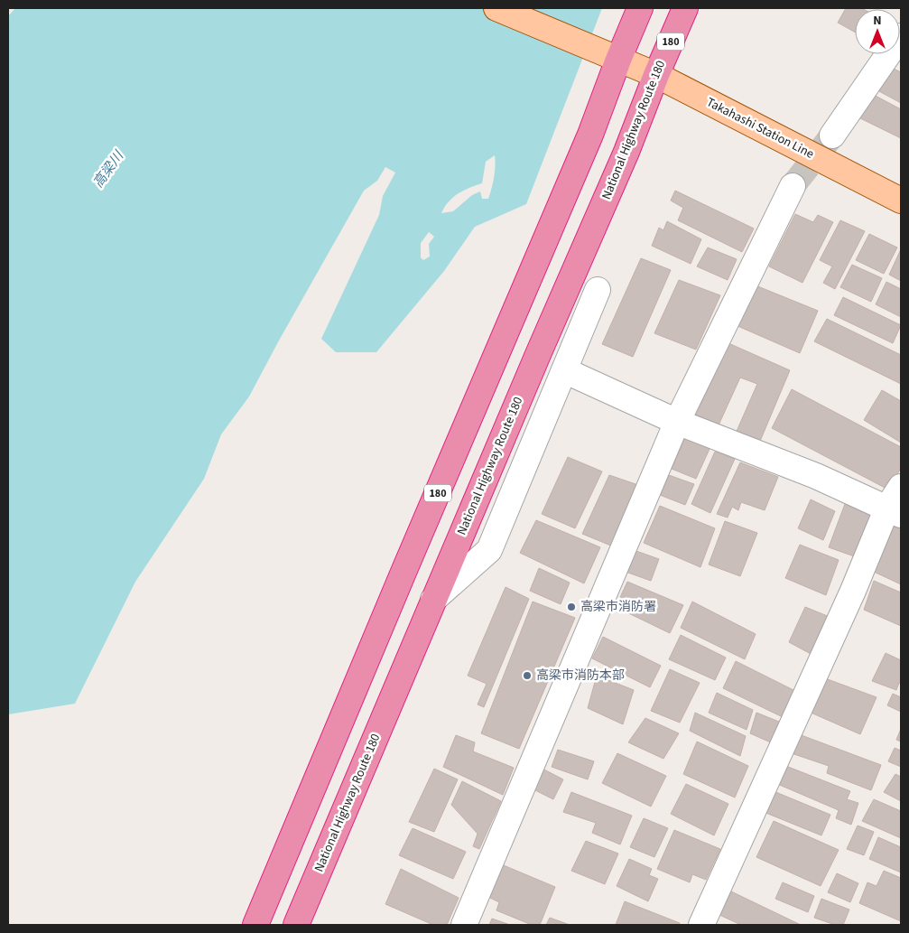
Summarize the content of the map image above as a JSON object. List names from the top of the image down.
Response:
{
  "streets": {
    "highway": ["180", "National Highway Route 180"],
    "main road": ["Takahashi Station Line"]
  },
  "crossings": [
    ["180", "Takahashi Station Line"],
    ["Takahashi Station Line", "National Highway Route 180"]
  ],
  "water": ["高梁川"],
  "places": ["高梁市消防署", "高梁市消防本部"],
  "north": "top"
}
